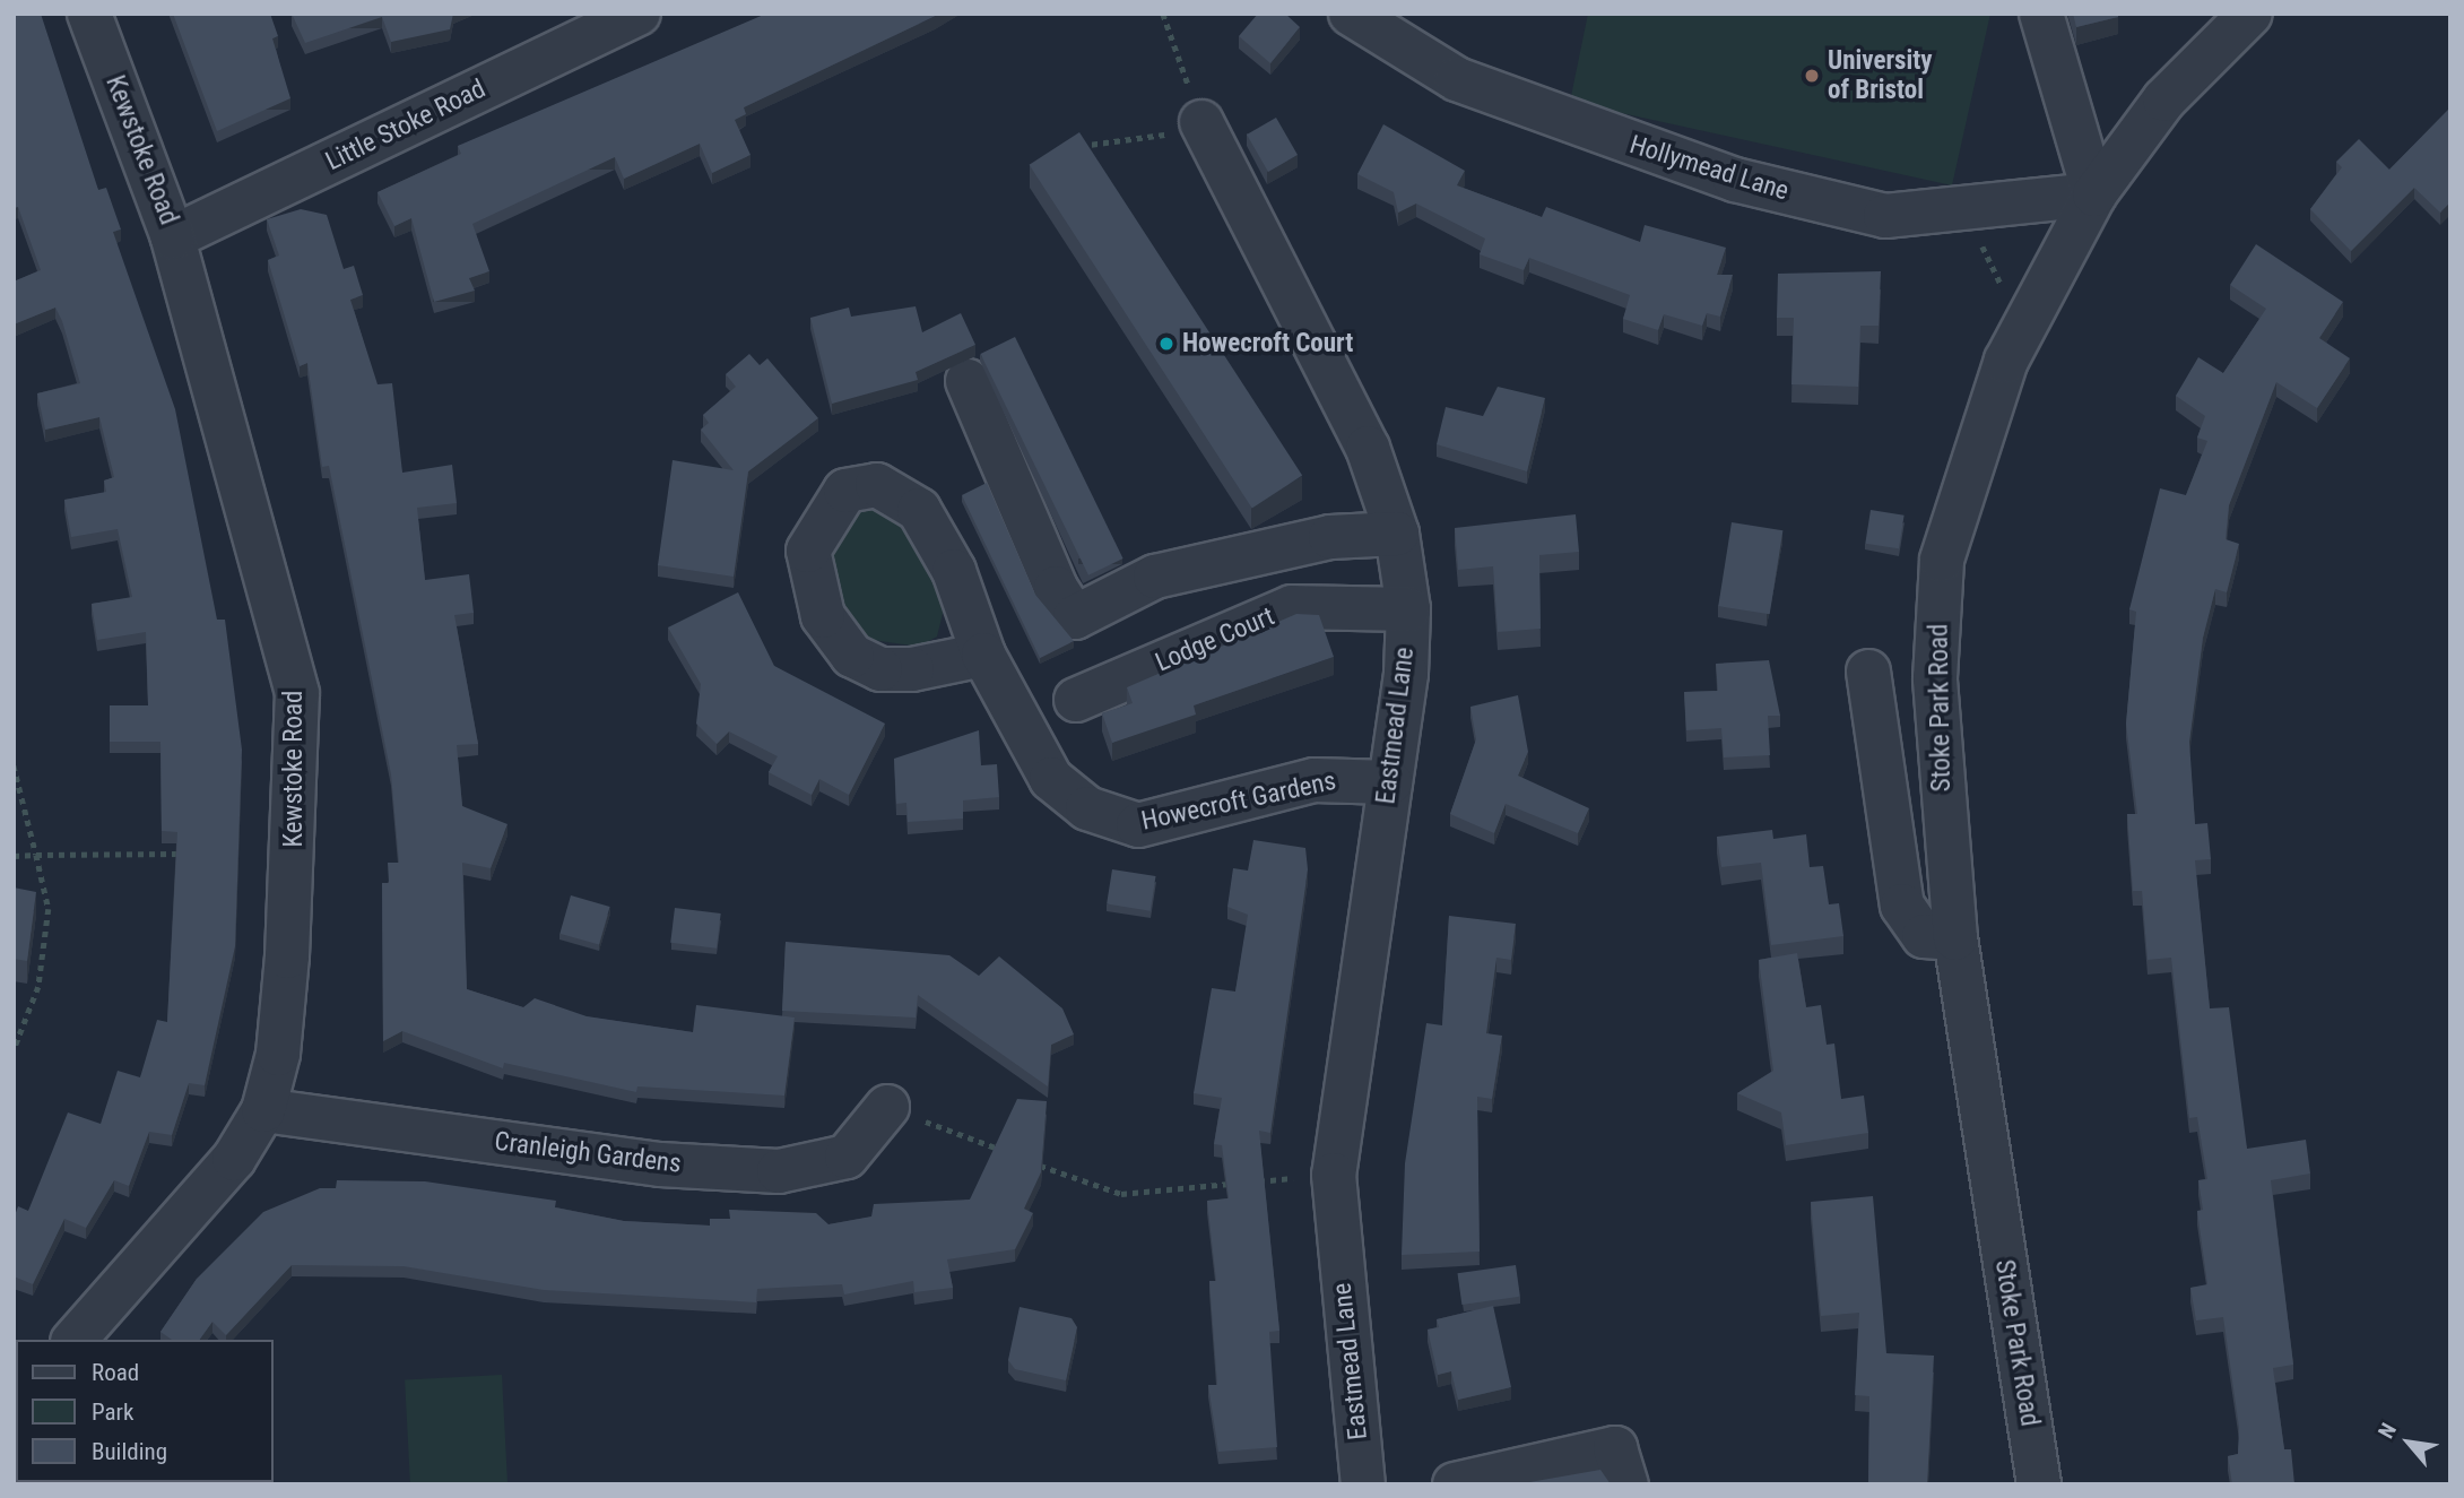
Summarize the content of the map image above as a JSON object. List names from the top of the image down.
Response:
{
  "streets": {
    "street": [
      "Little Stoke Road",
      "Kewstoke Road",
      "Hollymead Lane",
      "Lodge Court",
      "Stoke Park Road",
      "Eastmead Lane",
      "Howecroft Gardens",
      "Cranleigh Gardens"
    ]
  },
  "crossings": [
    ["Little Stoke Road", "Kewstoke Road"],
    ["Kewstoke Road", "Cranleigh Gardens"],
    ["Hollymead Lane", "Stoke Park Road"],
    ["Lodge Court", "Eastmead Lane"],
    ["Eastmead Lane", "Howecroft Gardens"]
  ],
  "places": ["University of Bristol", "Howecroft Court"],
  "legend": ["Road", "Park", "Building"],
  "north": "top left"
}
